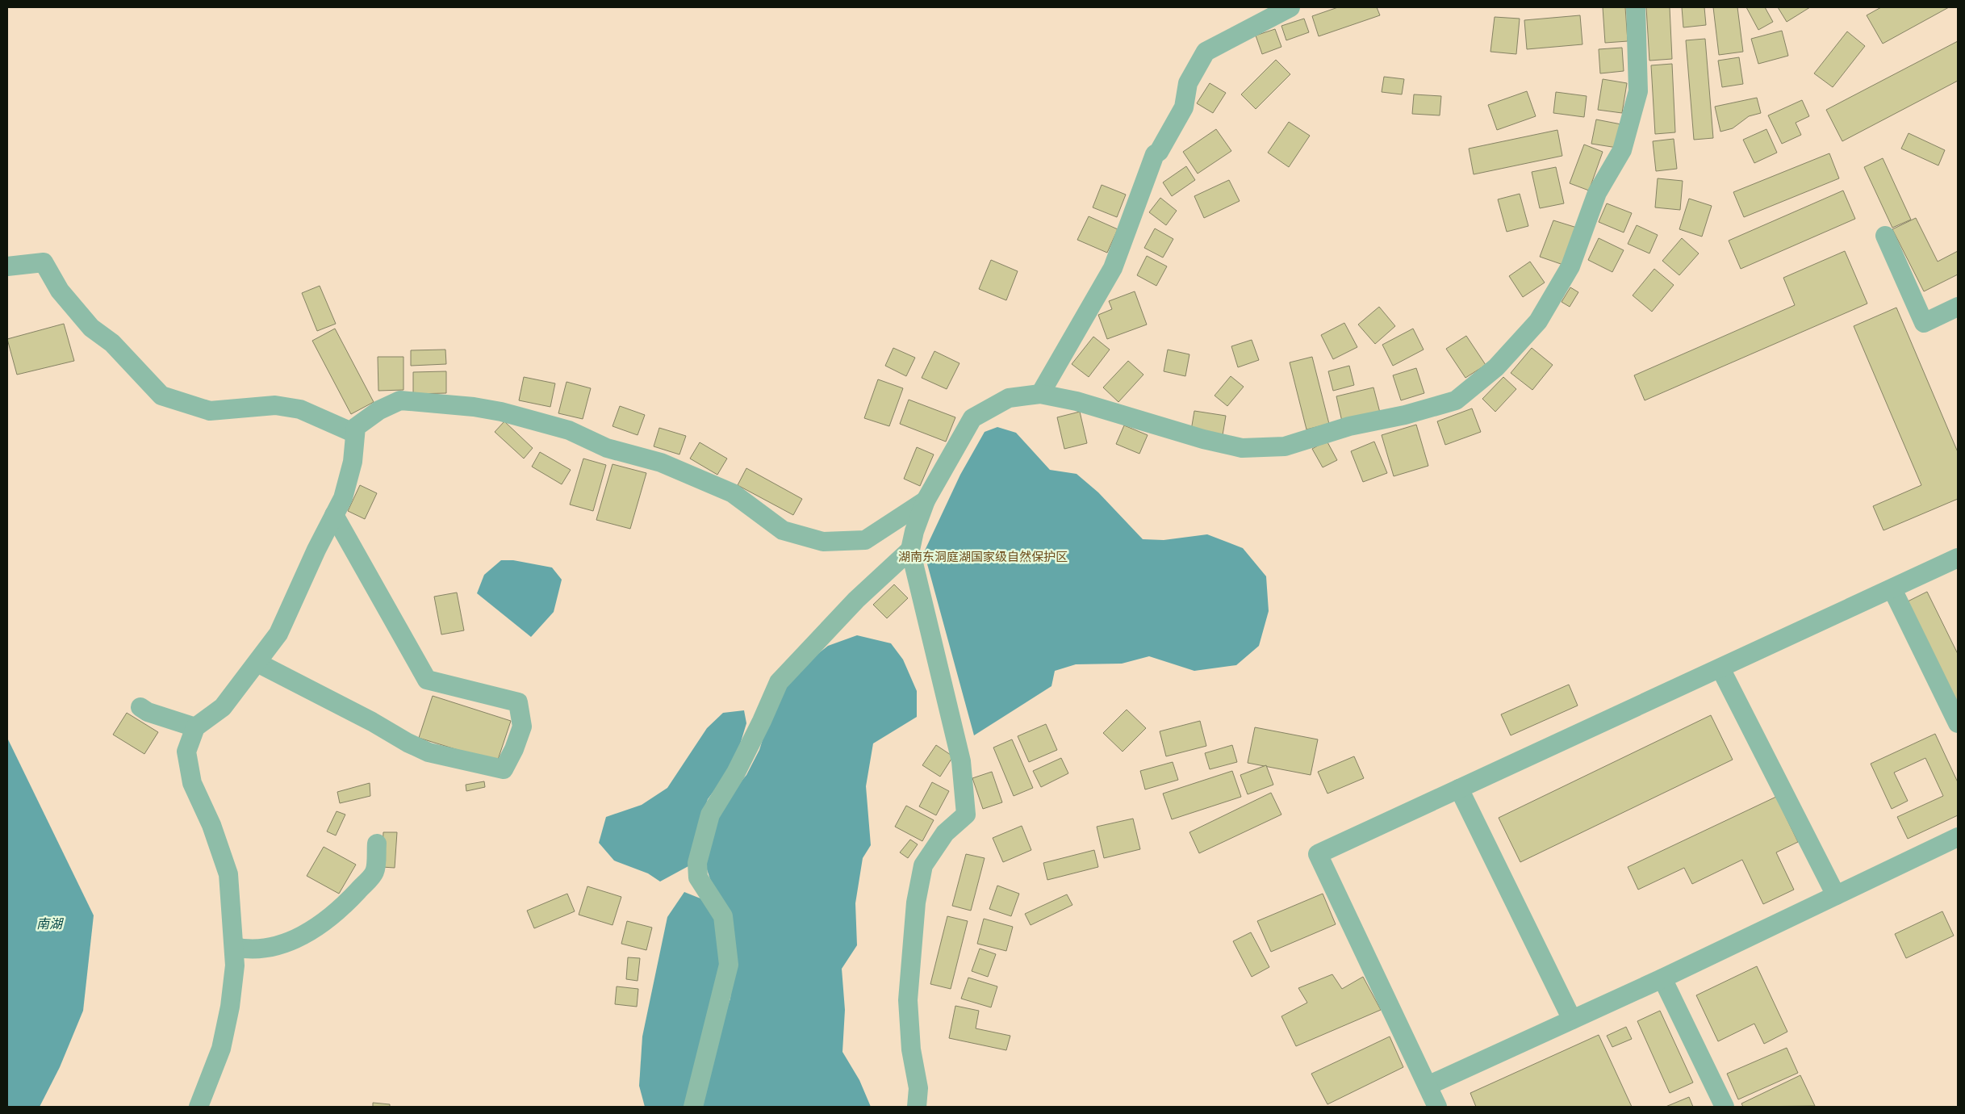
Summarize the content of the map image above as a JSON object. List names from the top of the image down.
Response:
{
  "water": ["南湖"],
  "parks": ["湖南东洞庭湖国家级自然保护区"]
}
